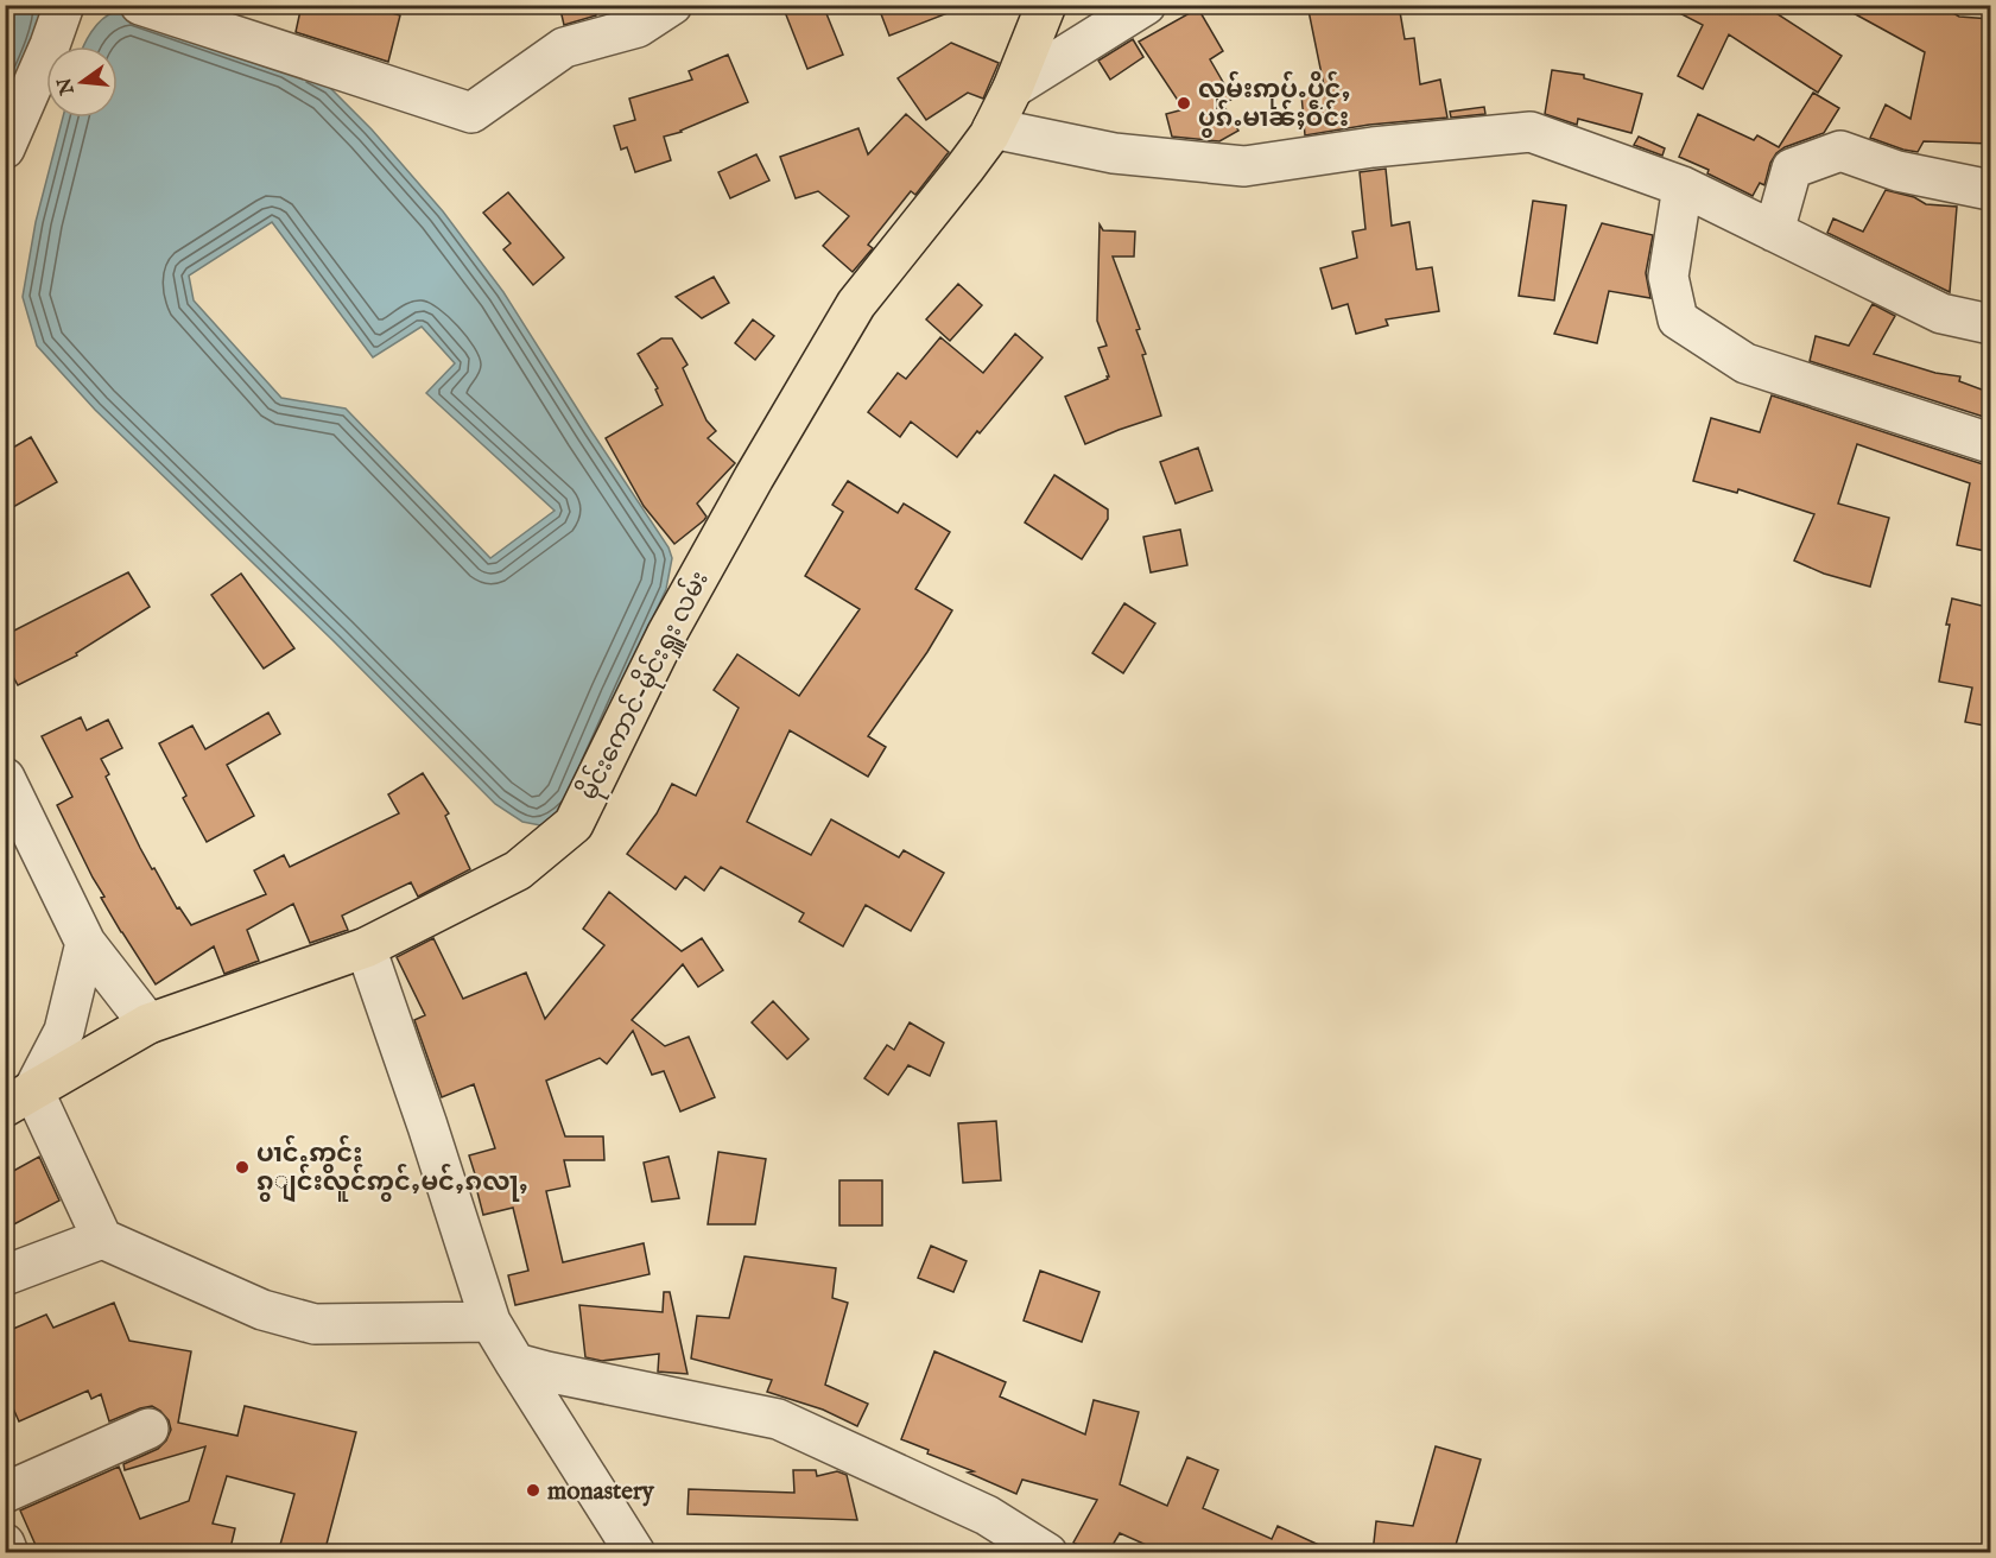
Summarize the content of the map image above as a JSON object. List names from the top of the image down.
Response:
{
  "streets": {
    "main road": ["မိုင်းကောင်-မိုင်းရှူး လမ်း"]
  },
  "places": ["လုမ်းဢုပ်ႉပိူင်ႇ ပွၵ်ႉမၢၼ်ႈဝဵင်း", "ပၢင်ႇဢွင်ႈ ၵွျင်းလူင်ဢွင်ႇမင်ႇၵလႃႇ", "monastery"],
  "north": "left"
}
